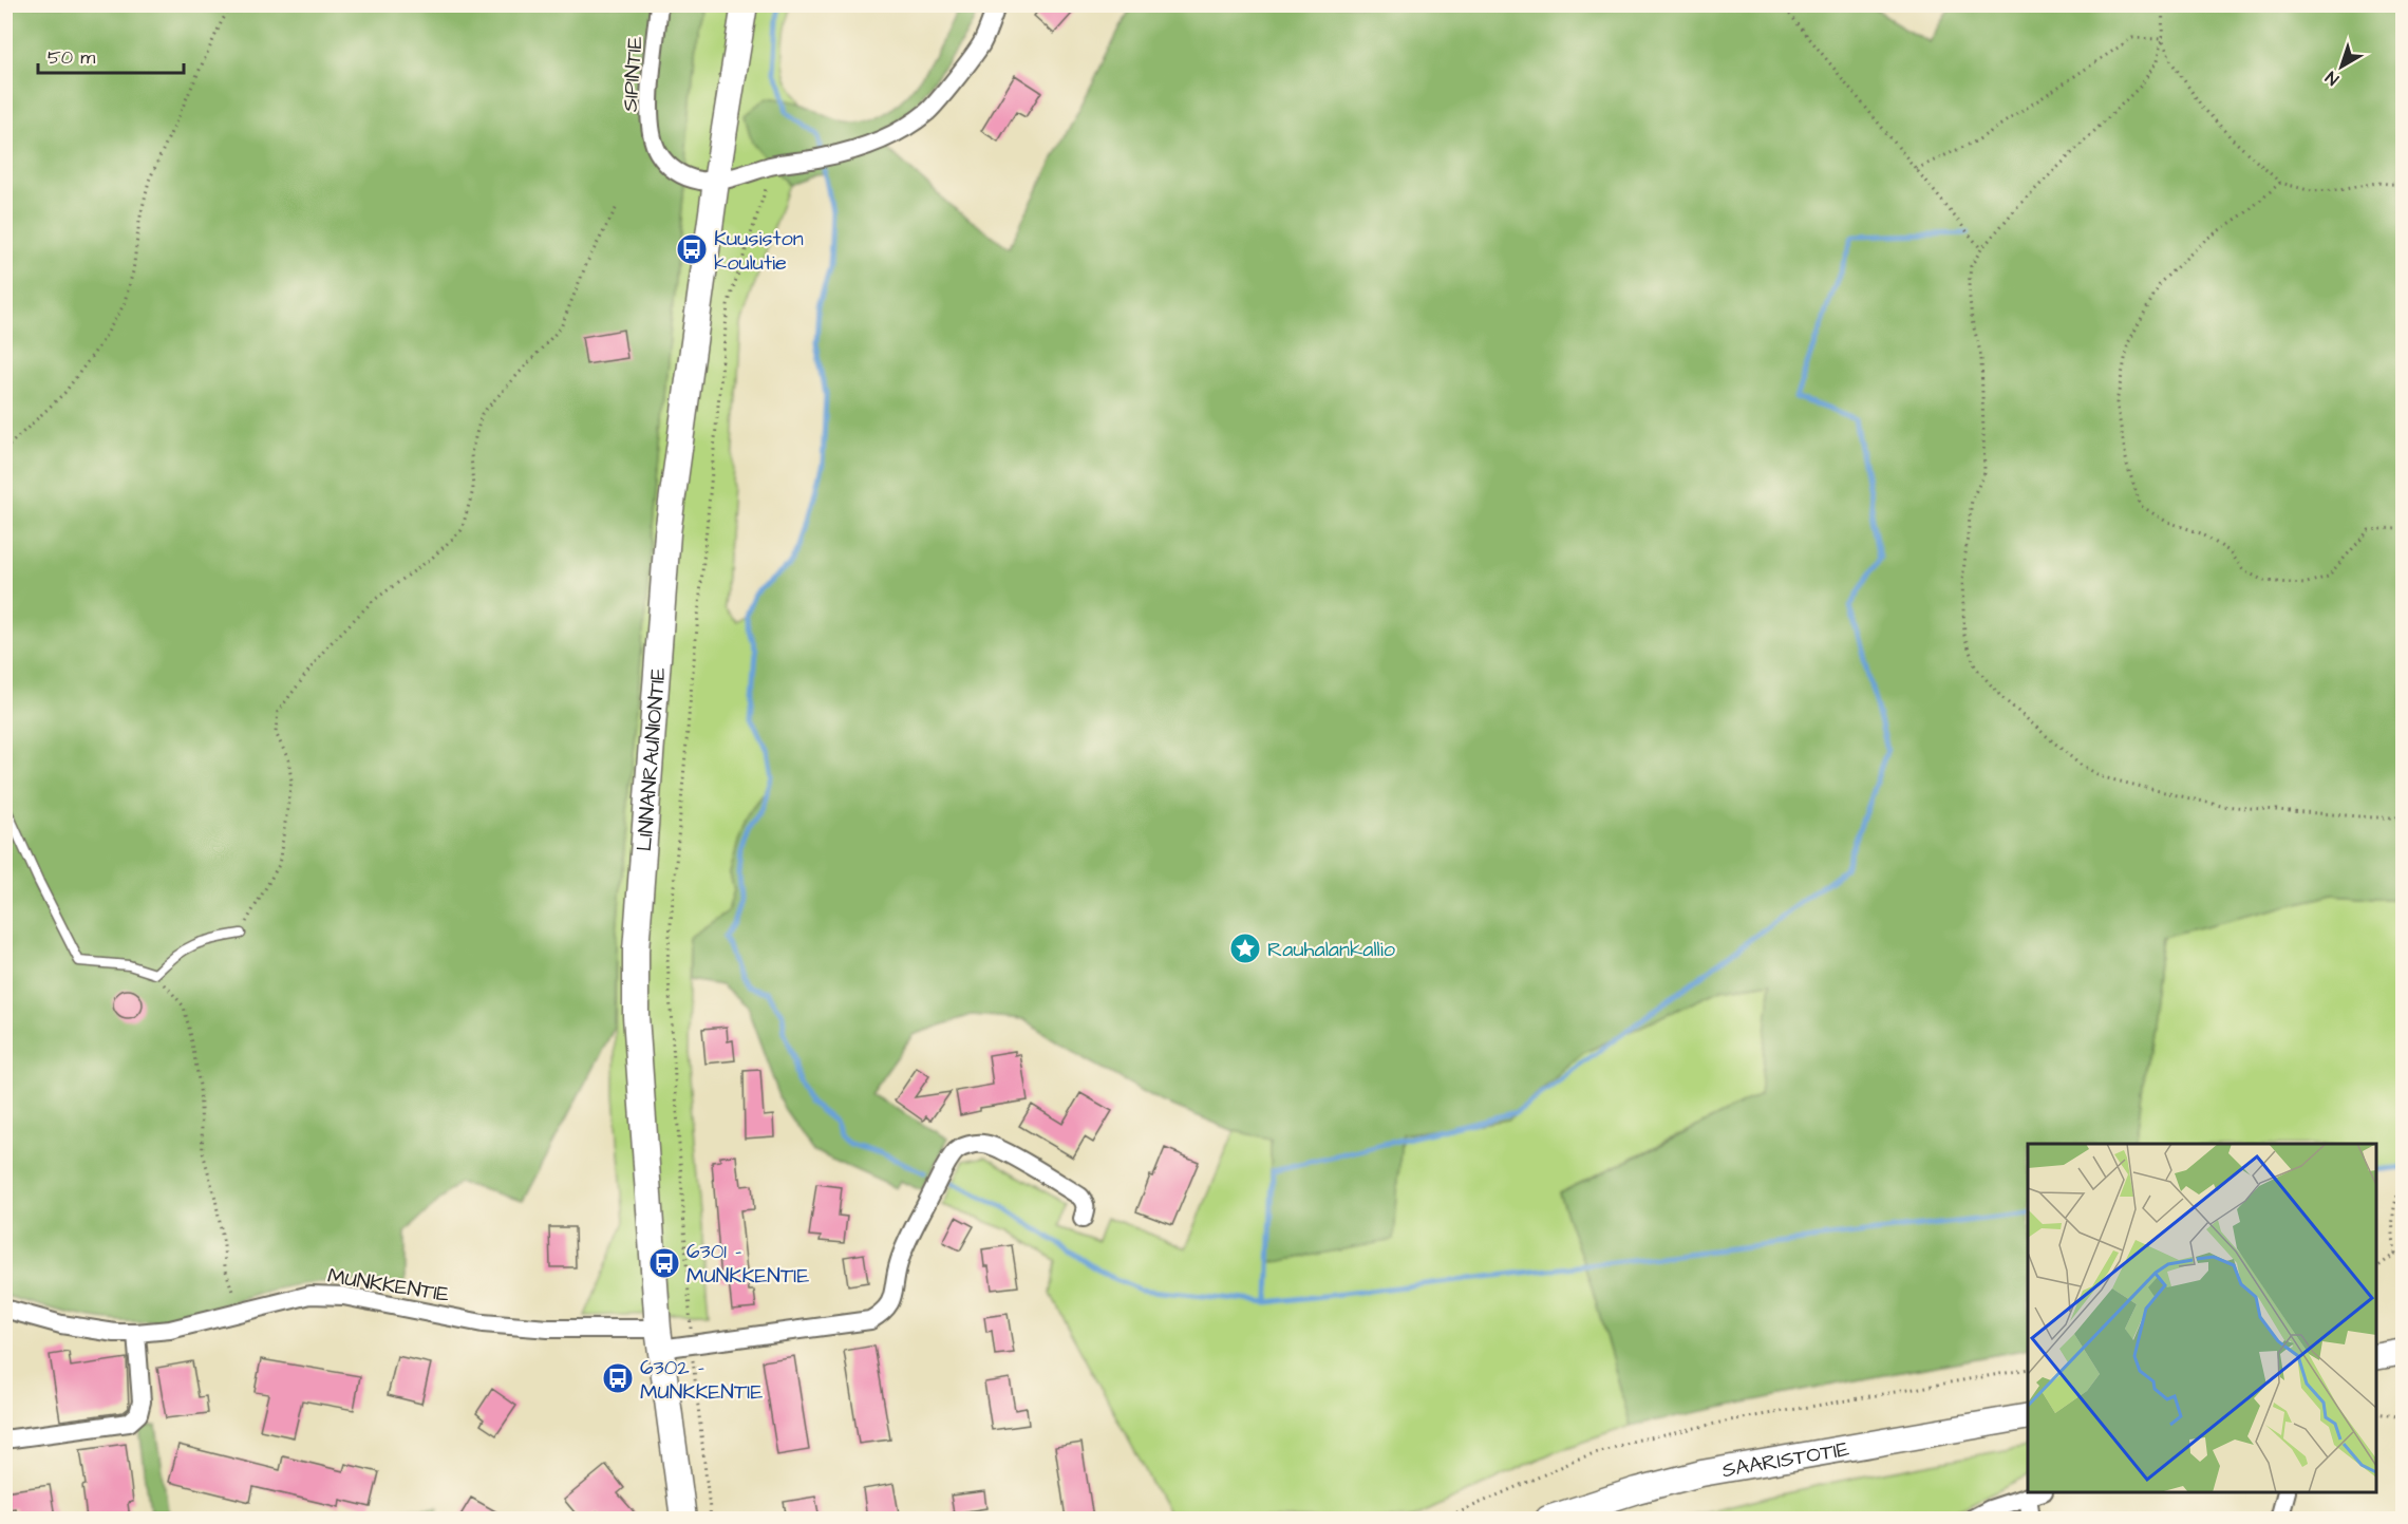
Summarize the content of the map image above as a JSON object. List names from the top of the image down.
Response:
{
  "streets": {
    "street": [
      "SIPINTIE",
      "LINNANRAUNIONTIE",
      "MUNKKENTIE",
      "SAARISTOTIE"
    ]
  },
  "crossings": [
    ["SIPINTIE", "LINNANRAUNIONTIE"],
    ["LINNANRAUNIONTIE", "MUNKKENTIE"]
  ],
  "places": {
    "bus stop": ["Kuusiston koulutie", "6301 - MUNKKENTIE", "6302 - MUNKKENTIE"],
    "place": ["Rauhalankallio"]
  },
  "scale_bar": "50 m",
  "north": "bottom left"
}
